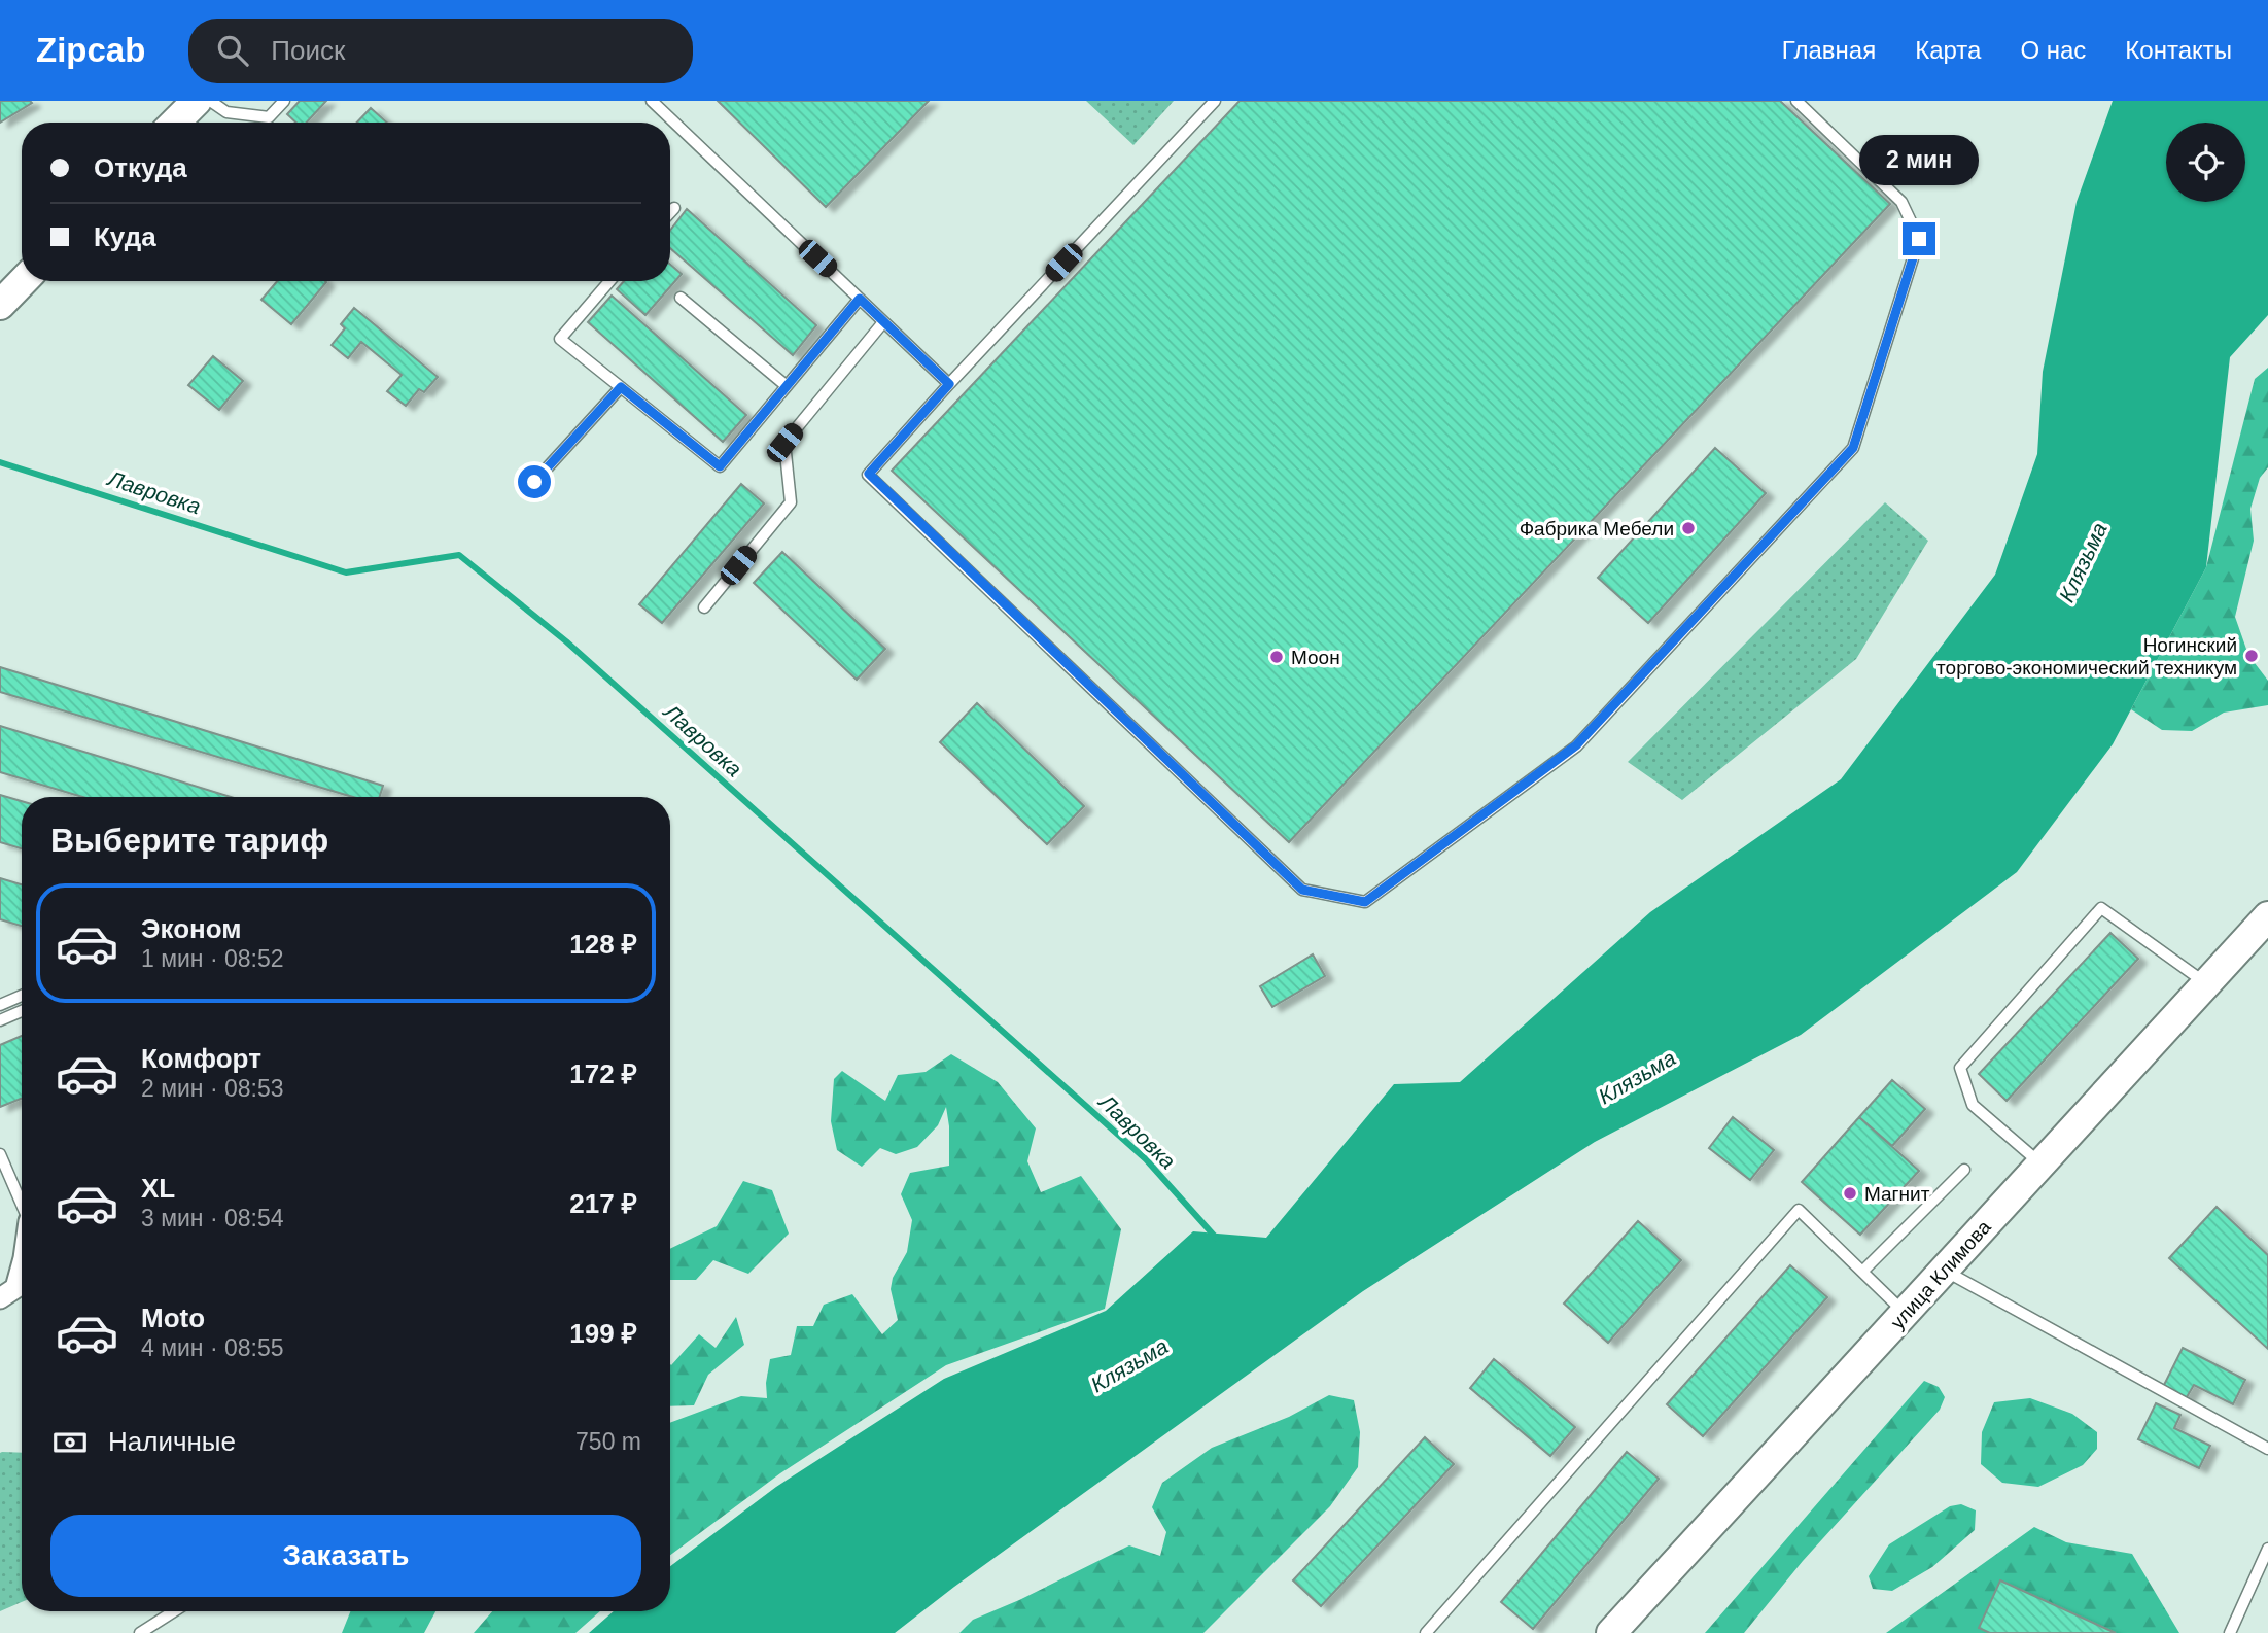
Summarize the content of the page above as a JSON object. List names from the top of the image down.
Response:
{
  "streets": {
    "main road": ["улица Климова"]
  },
  "water": ["Лавровка", "Клязьма"],
  "places": [
    "Фабрика Мебели",
    "Ногинский торгово-экономический техникум",
    "Моон",
    "Магнит"
  ],
  "page": {
    "header": "Zipcab",
    "search": "Поиск",
    "nav": [
      "Главная",
      "Карта",
      "О нас",
      "Контакты"
    ],
    "banner": ["Откуда", "Куда"],
    "bubble": "2 мин",
    "heading": "Выберите тариф",
    "list": [
      {
        "name": "Эконом",
        "note": "1 мин · 08:52",
        "value": "128 ₽"
      },
      {
        "name": "Комфорт",
        "note": "2 мин · 08:53",
        "value": "172 ₽"
      },
      {
        "name": "XL",
        "note": "3 мин · 08:54",
        "value": "217 ₽"
      },
      {
        "name": "Moto",
        "note": "4 мин · 08:55",
        "value": "199 ₽"
      }
    ],
    "pay": ["Наличные", "750 m"],
    "buttons": "Заказать"
  }
}
